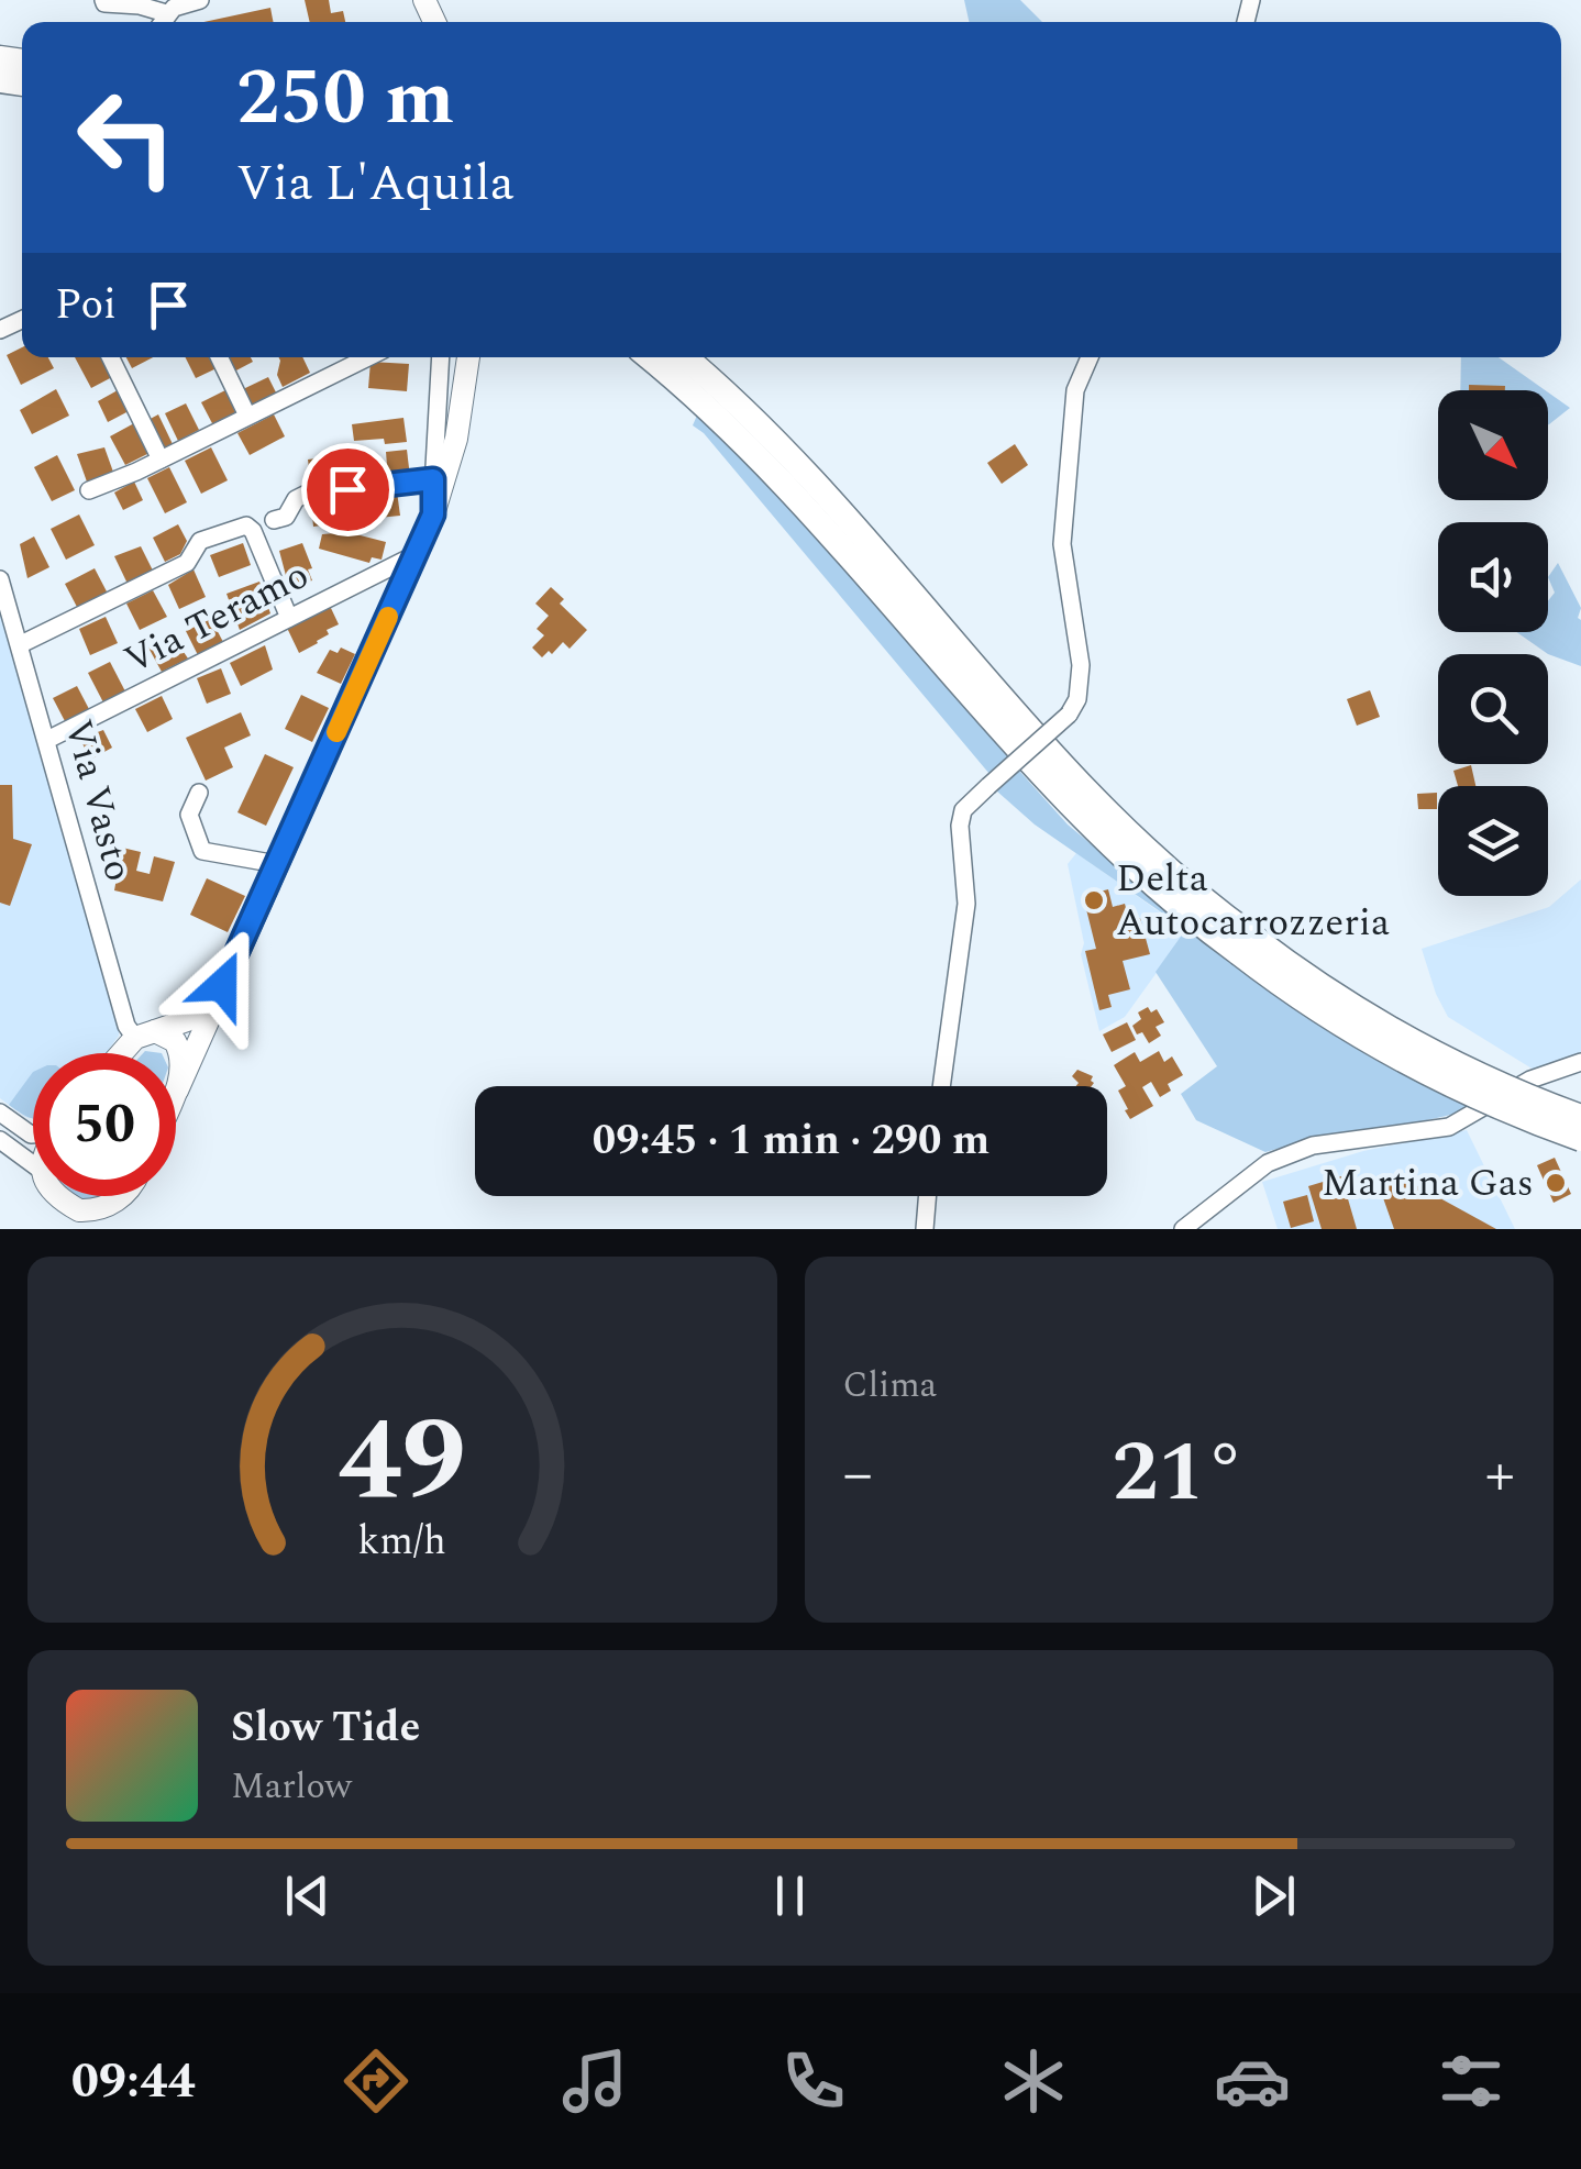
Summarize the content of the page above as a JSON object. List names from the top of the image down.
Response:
{
  "streets": {
    "street": ["Via Teramo", "Via Vasto"]
  },
  "crossings": [
    ["Via Teramo", "Via Vasto"]
  ],
  "places": ["Delta Autocarrozzeria", "Martina Gas"],
  "north": "bottom right",
  "page": {
    "turn": ["250 m", "Via L'Aquila"],
    "then": "Poi",
    "limit": "50",
    "trip": "09:45 · 1 min · 290 m",
    "tile": "Clima",
    "heat": ["−", "21°", "+"],
    "song": ["Slow Tide", "Marlow"],
    "tabs": "09:44",
    "gauge": ["49", "km/h"]
  }
}
